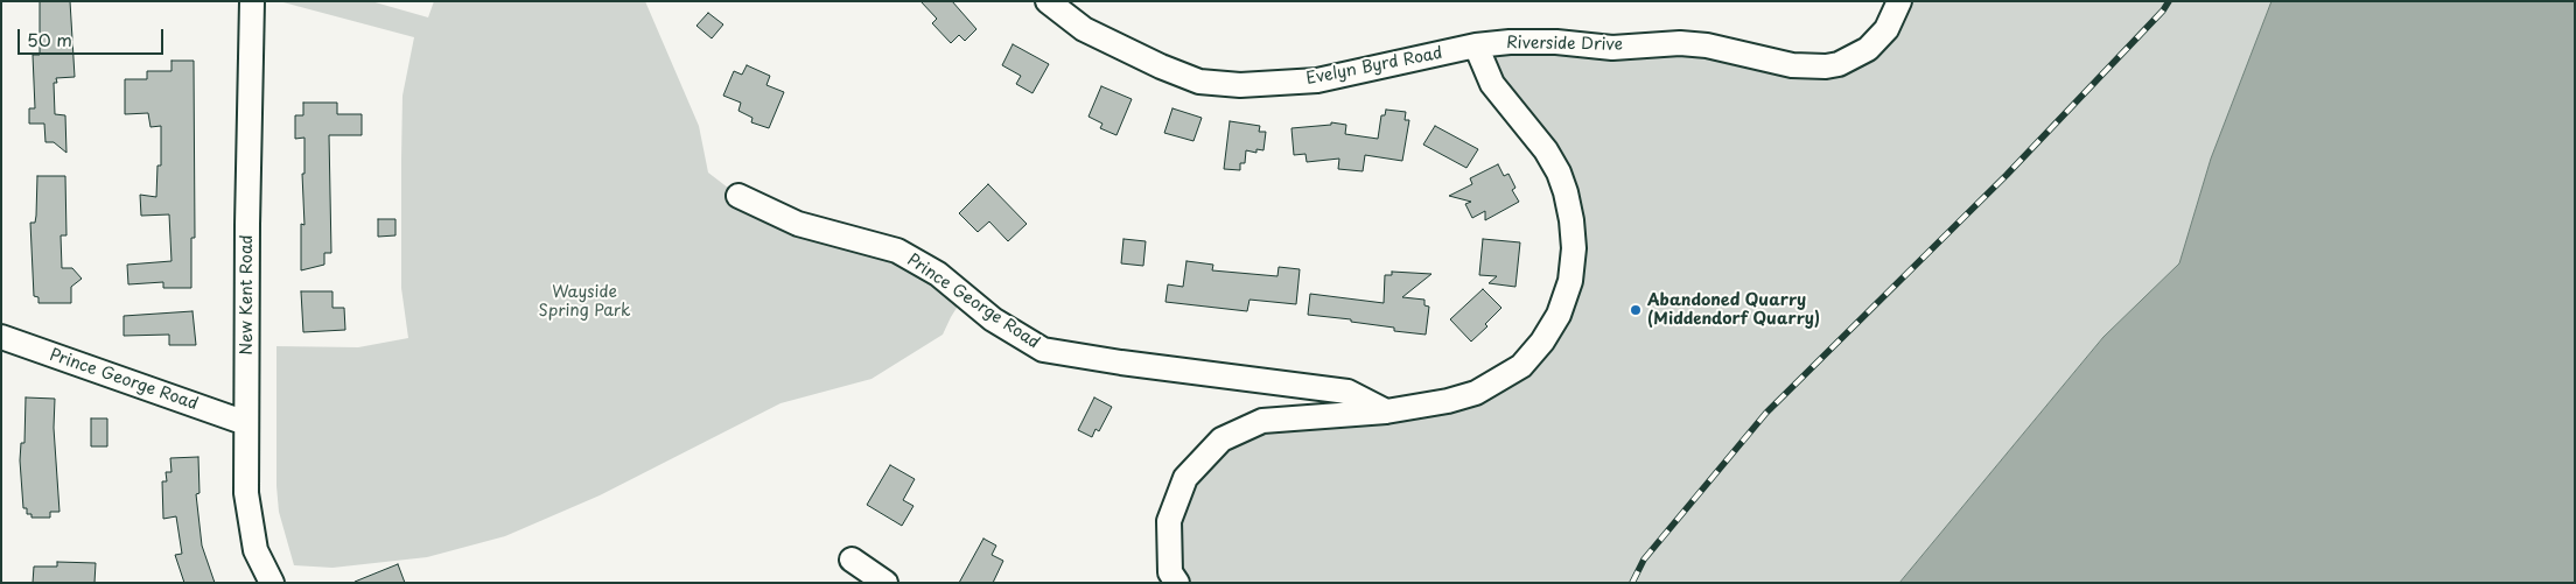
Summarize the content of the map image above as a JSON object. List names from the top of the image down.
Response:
{
  "streets": {
    "street": [
      "Riverside Drive",
      "Evelyn Byrd Road",
      "New Kent Road",
      "Prince George Road"
    ]
  },
  "crossings": [
    ["Riverside Drive", "Evelyn Byrd Road"],
    ["New Kent Road", "Prince George Road"]
  ],
  "parks": ["Wayside Spring Park"],
  "places": ["Abandoned Quarry (Middendorf Quarry)"],
  "scale_bar": "50 m"
}
